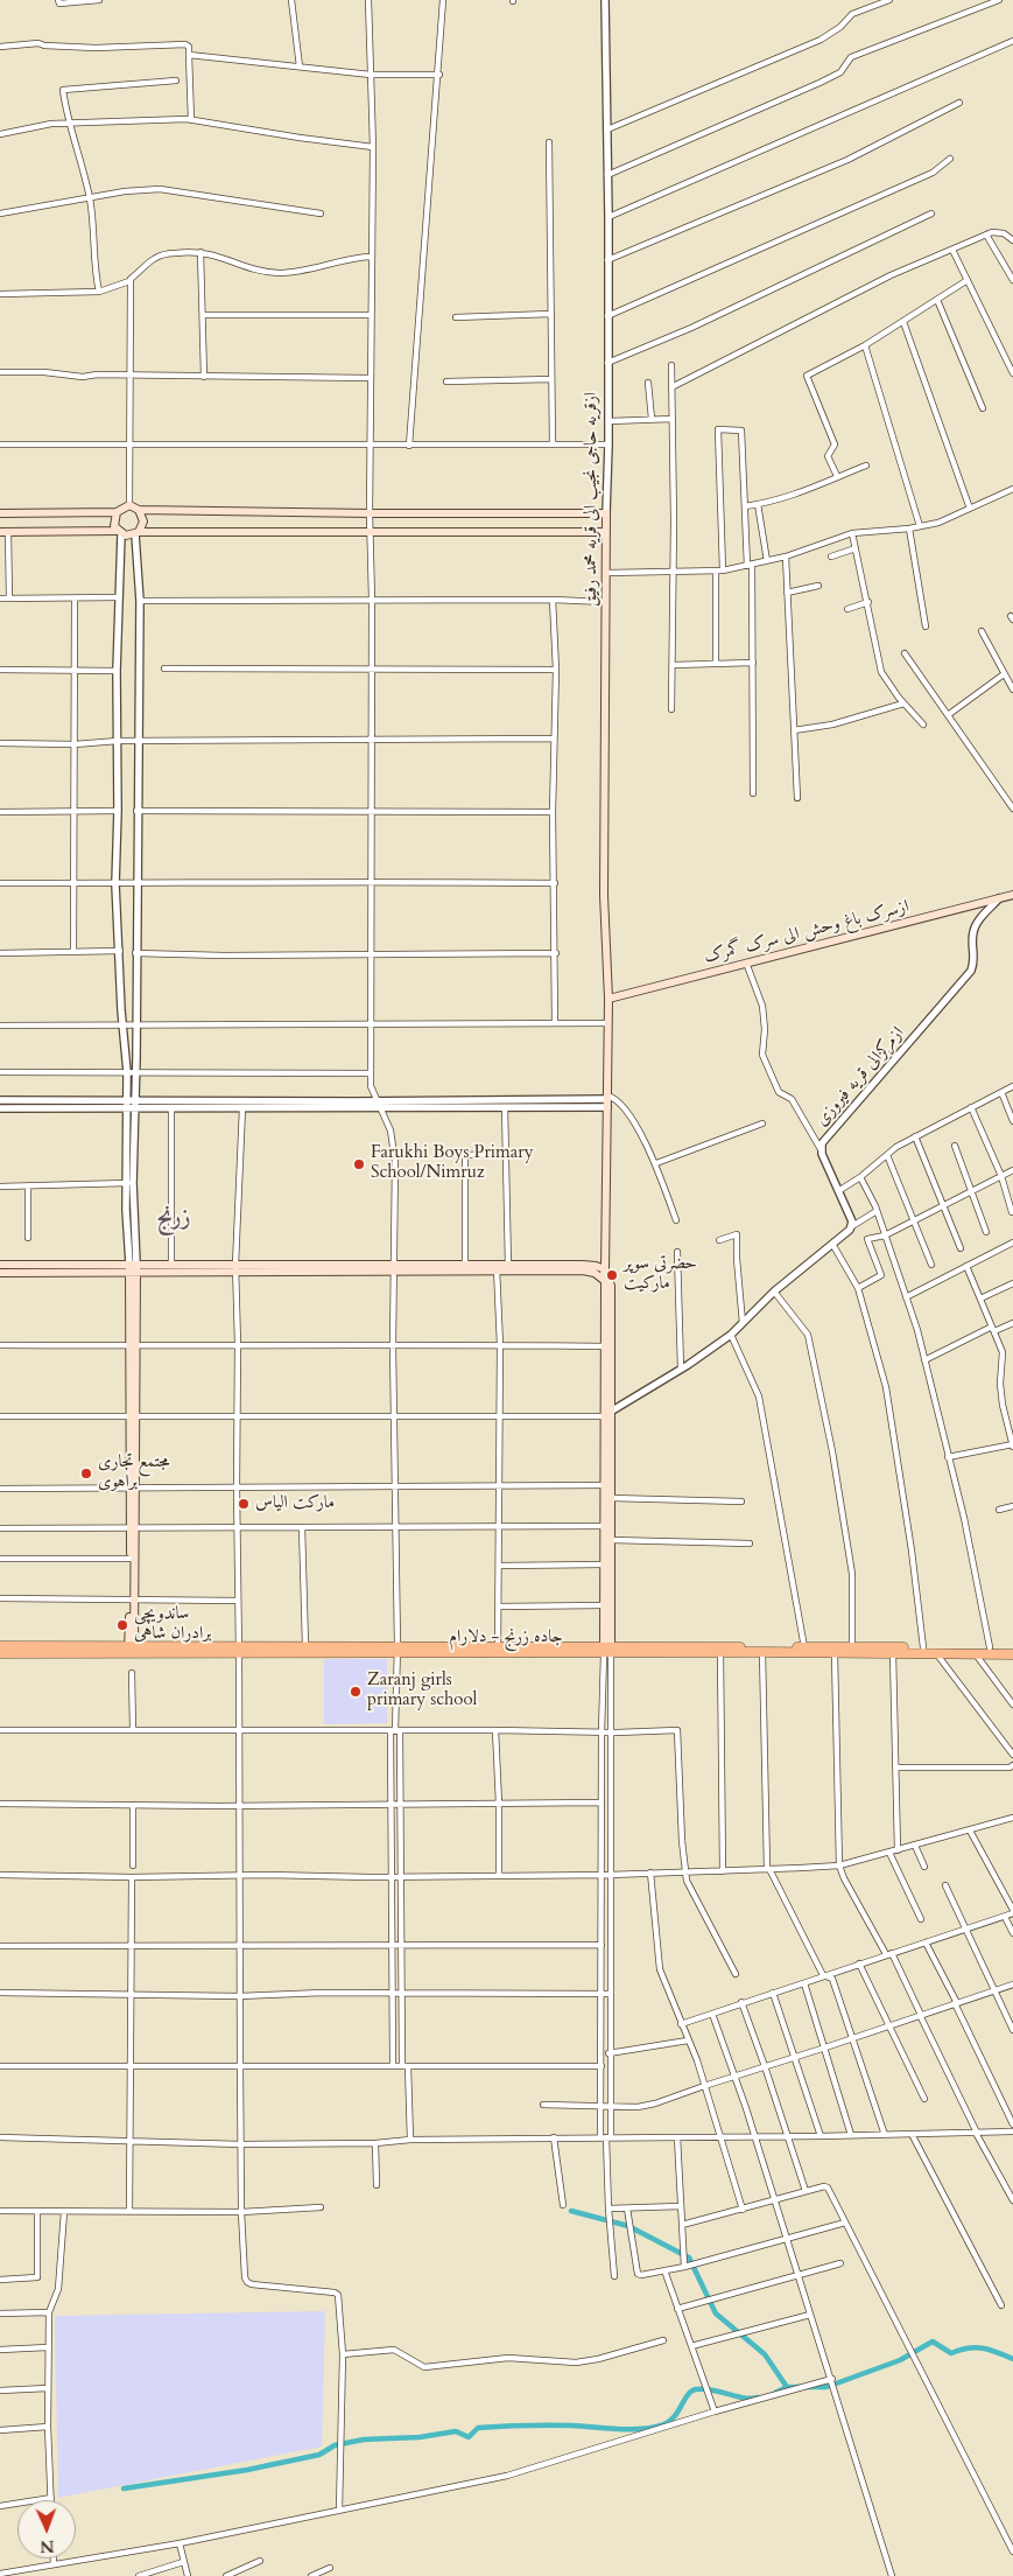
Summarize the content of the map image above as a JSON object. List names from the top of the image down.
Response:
{
  "streets": {
    "highway": ["جاده زرنج - دلارام"],
    "main road": ["ازقریه حاجی نجیب الی قریه محمد رفیق", "ازسرک باغ وحش الی سرک گمرک"],
    "street": ["ازمرکزالی قریه فیروزی"]
  },
  "crossings": [
    ["ازقریه حاجی نجیب الی قریه محمد رفیق", "ازسرک باغ وحش الی سرک گمرک"],
    ["ازسرک باغ وحش الی سرک گمرک", "ازمرکزالی قریه فیروزی"]
  ],
  "districts": ["زرنج"],
  "places": [
    "Farukhi Boys Primary School/Nimruz",
    "حضرتی سوپر مارکیت",
    "مجتمع تجاری براهوی",
    "مارکت الیاس",
    "ساندویچی برادران شاهی",
    "Zaranj girls primary school"
  ],
  "north": "bottom"
}
